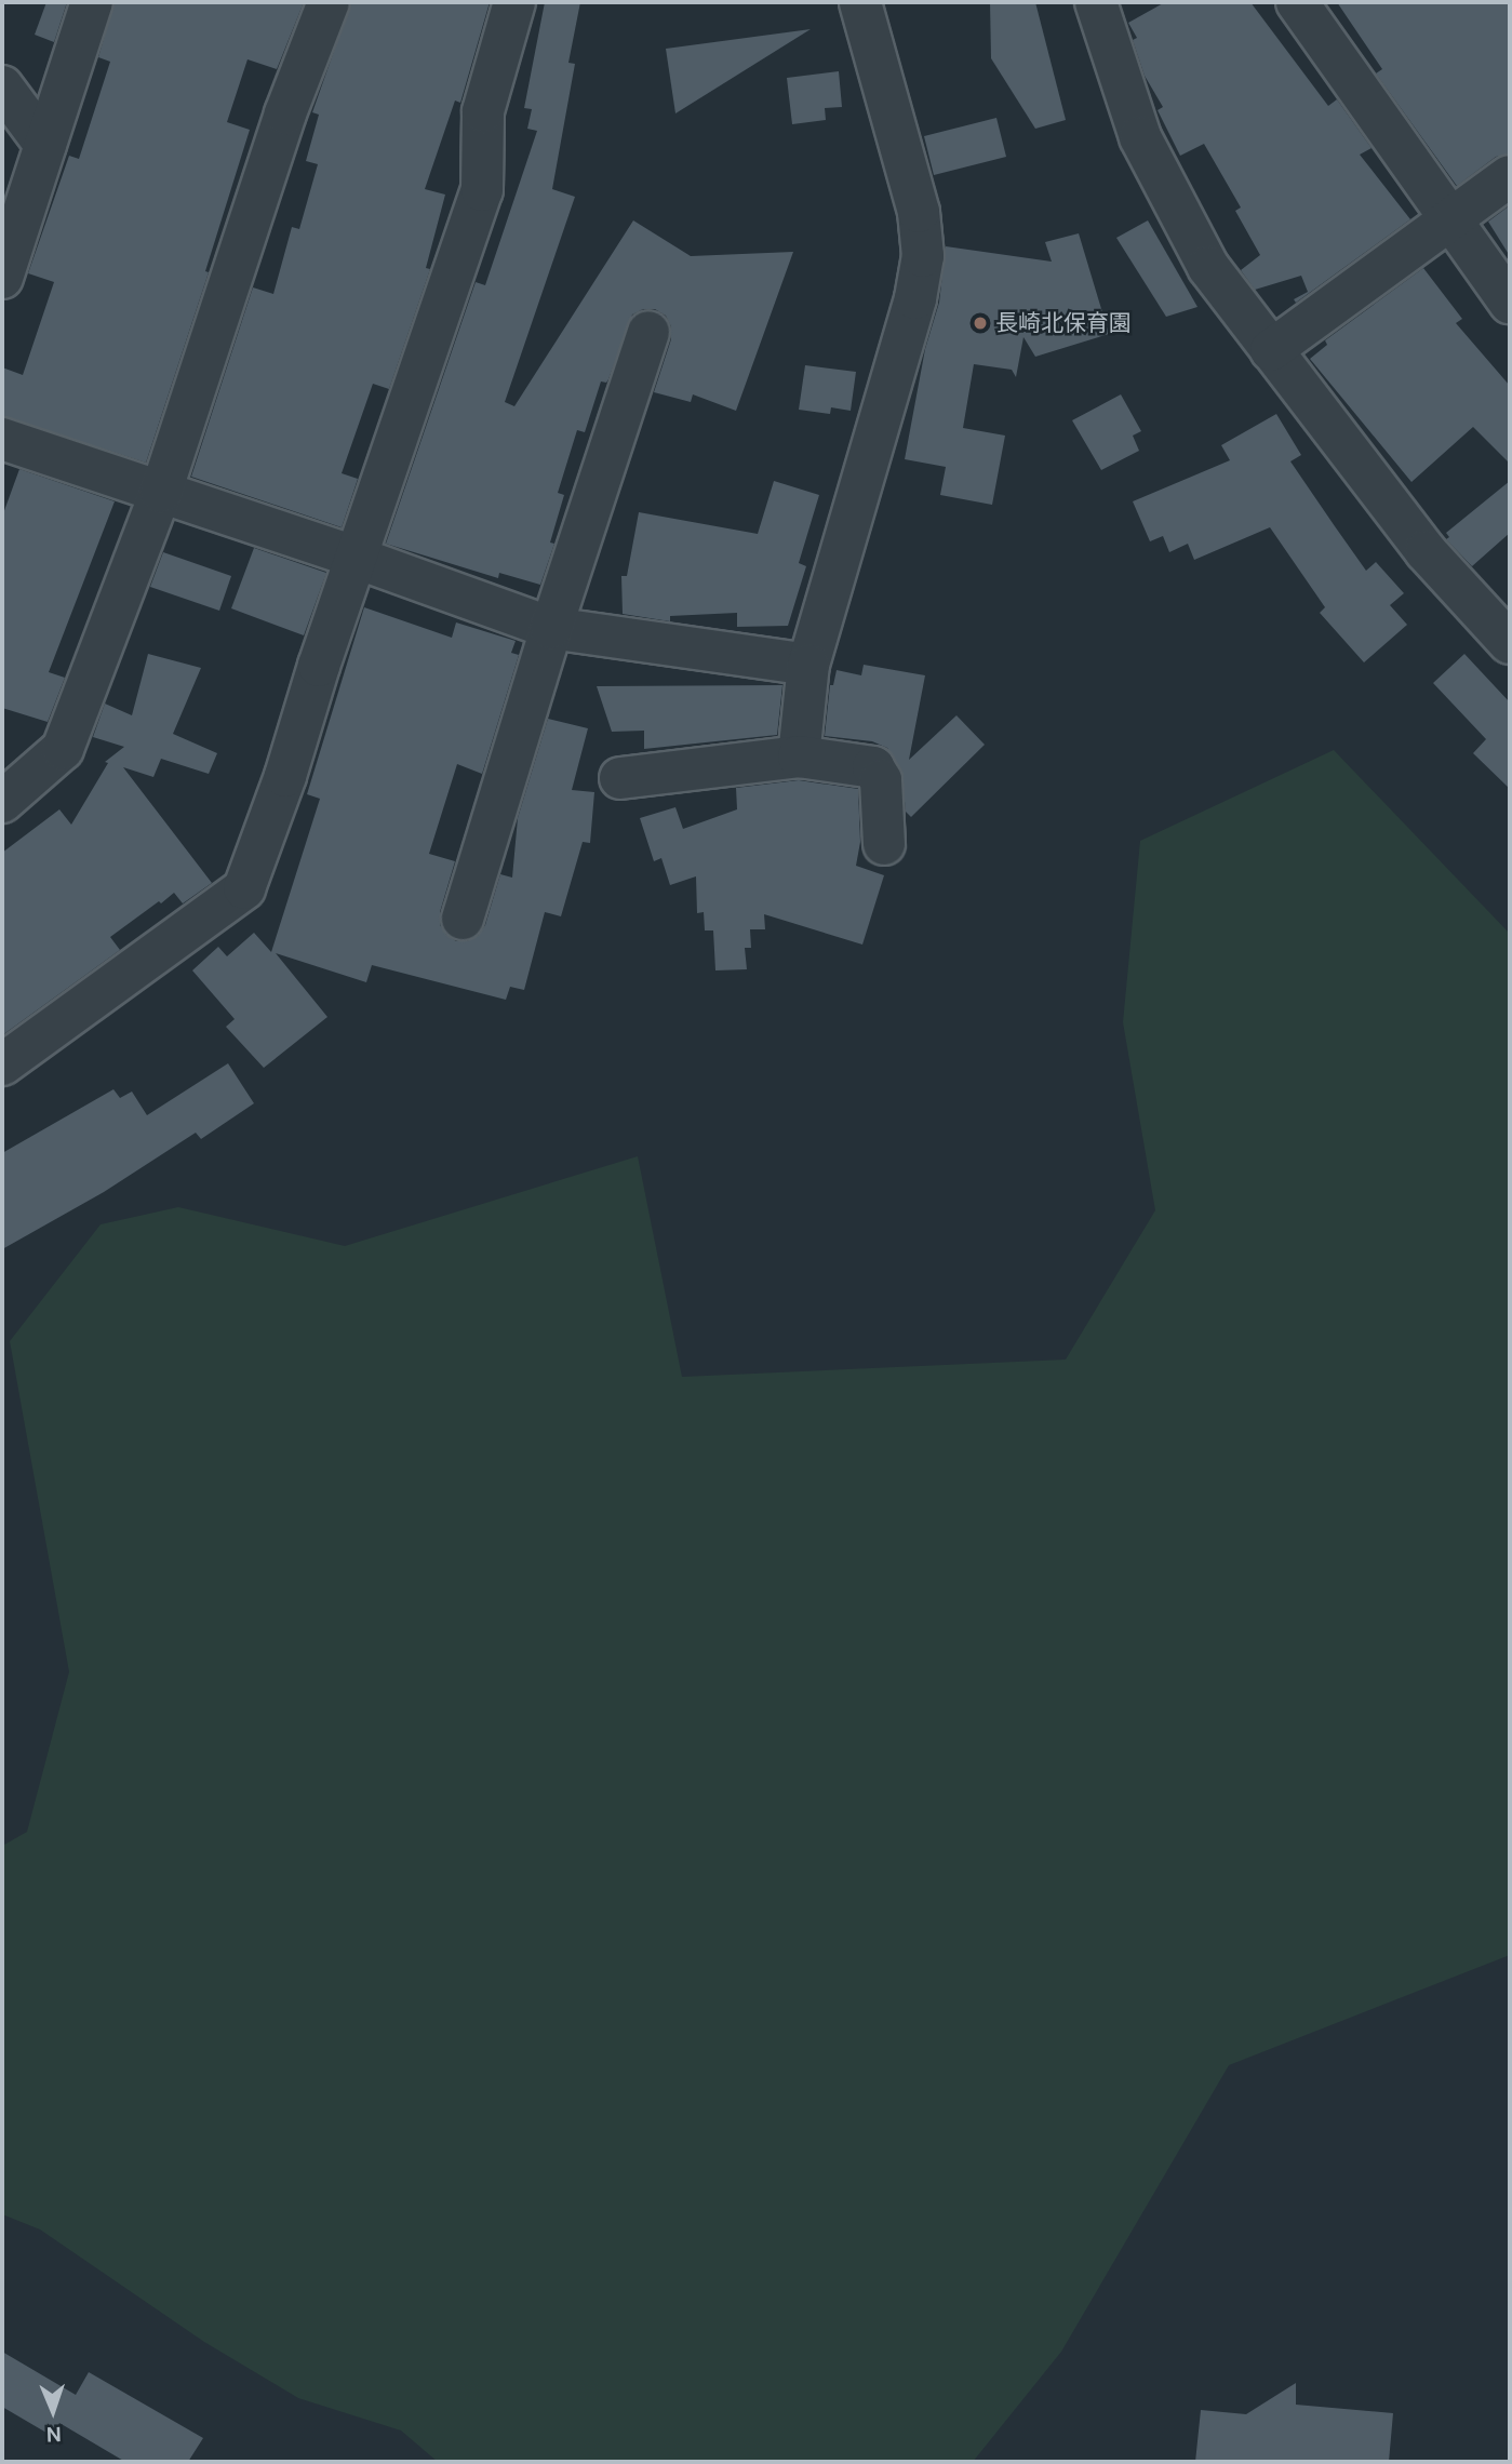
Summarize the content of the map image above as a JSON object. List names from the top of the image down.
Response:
{
  "places": ["長崎北保育園"],
  "north": "bottom"
}
